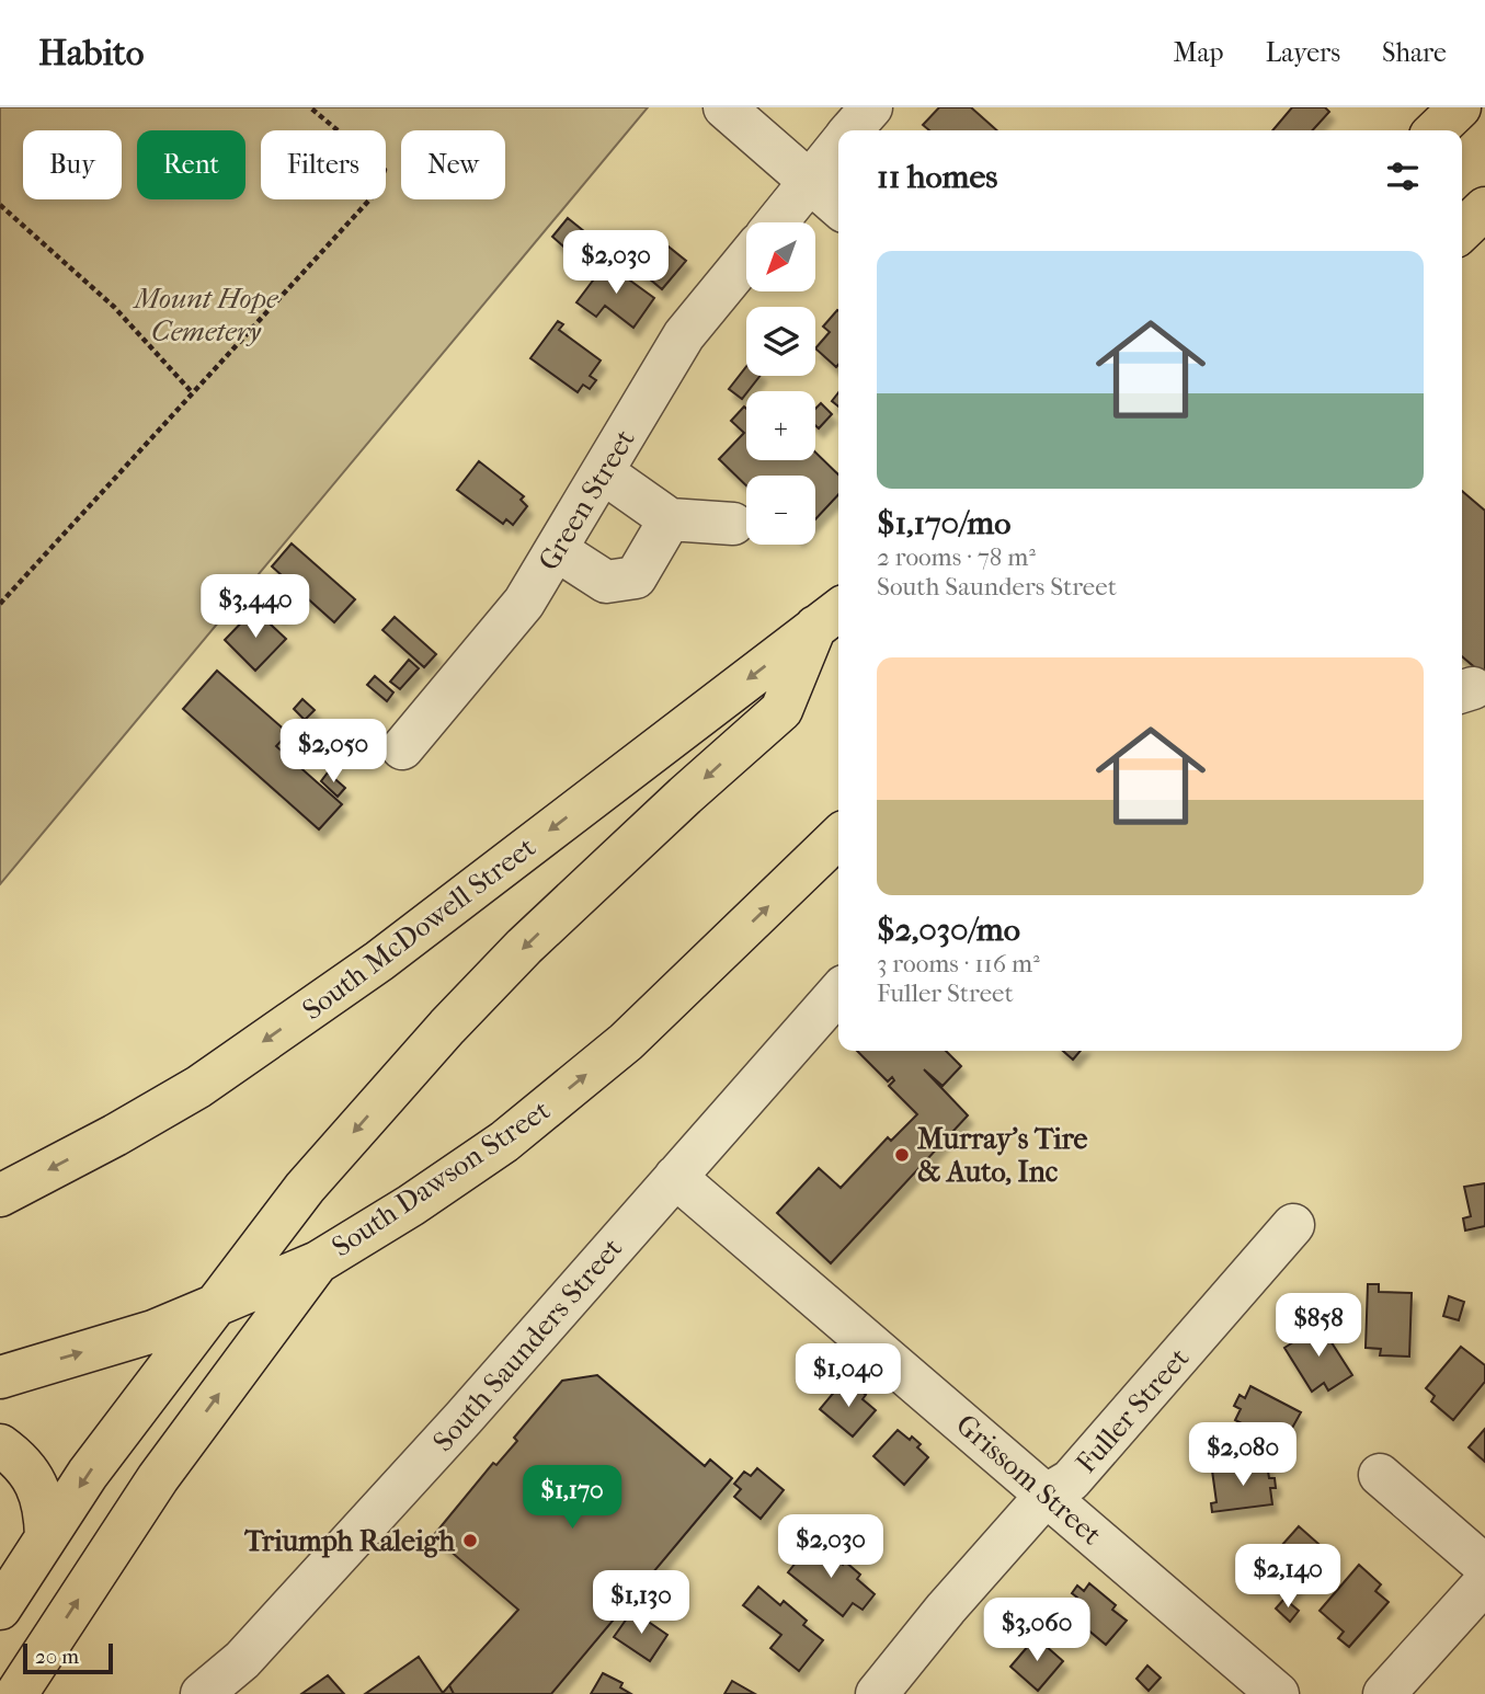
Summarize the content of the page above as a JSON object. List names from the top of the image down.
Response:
{
  "streets": {
    "main road": ["South McDowell Street", "South Dawson Street"],
    "street": [
      "Green Street",
      "South Saunders Street",
      "Fuller Street",
      "Grissom Street"
    ]
  },
  "crossings": [
    ["South Saunders Street", "Grissom Street"],
    ["Fuller Street", "Grissom Street"]
  ],
  "parks": ["Mount Hope Cemetery"],
  "places": ["Murray's Tire & Auto, Inc", "Triumph Raleigh"],
  "scale_bar": "20 m",
  "north": "bottom left",
  "page": {
    "header": "Habito",
    "nav": ["Map", "Layers", "Share"],
    "chip": [
      "Buy",
      "Rent",
      "Filters",
      "New"
    ],
    "heading": "11 homes",
    "map_buttons": ["+", "−"],
    "list": [
      {
        "name": "$1,170/mo",
        "note": "2 rooms · 78 m² · South Saunders Street"
      },
      {
        "name": "$2,030/mo",
        "note": "3 rooms · 116 m² · Fuller Street"
      }
    ],
    "price": [
      "$2,030",
      "$3,440",
      "$2,050",
      "$858",
      "$1,040",
      "$2,080",
      "$1,170",
      "$2,030",
      "$2,140",
      "$1,130",
      "$3,060"
    ],
    "scale": "20 m"
  }
}
